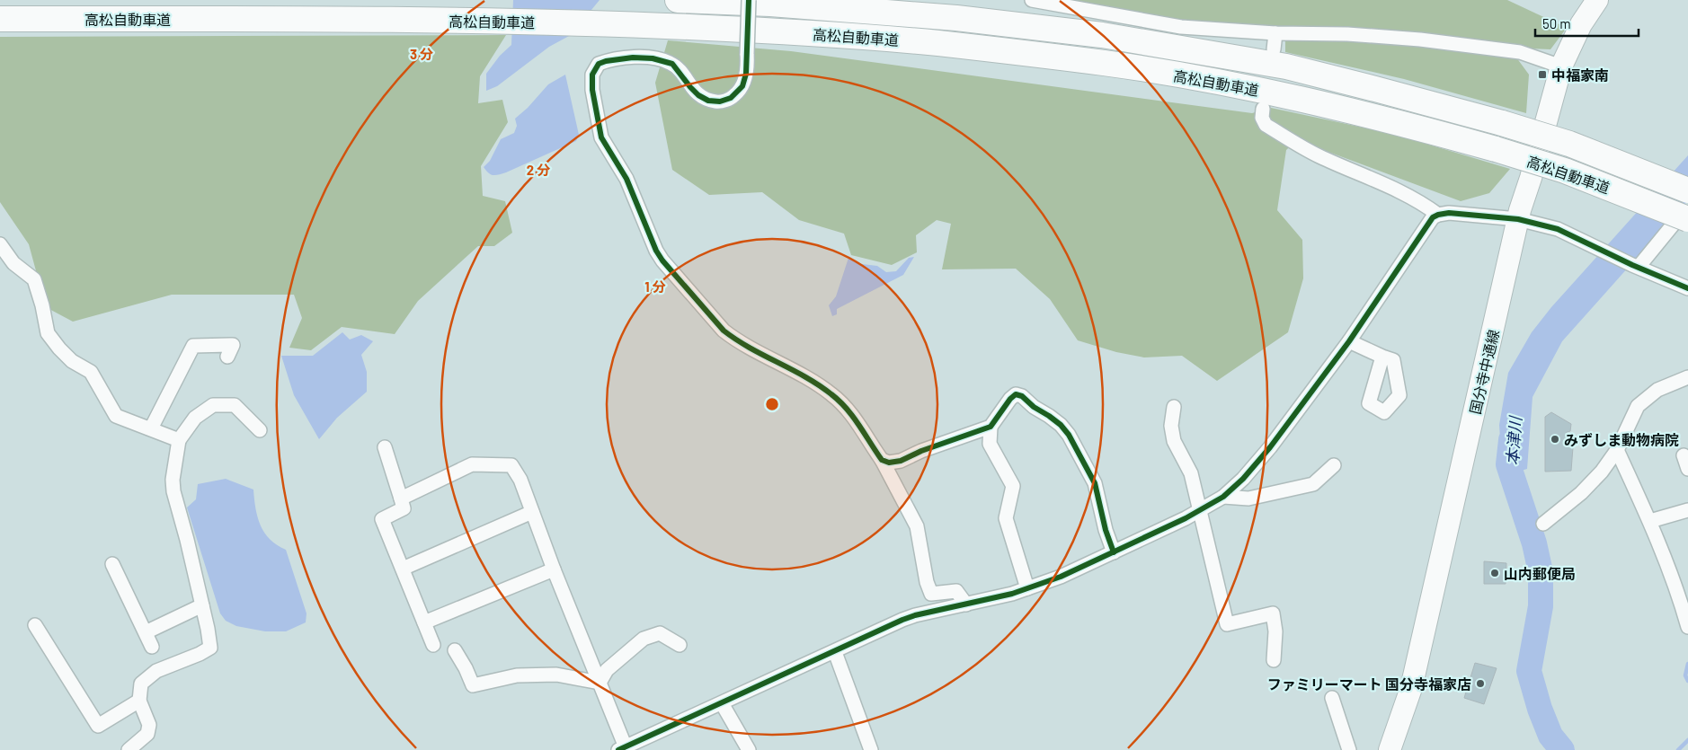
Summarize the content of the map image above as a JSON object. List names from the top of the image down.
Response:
{
  "streets": {
    "highway": ["高松自動車道"],
    "main road": ["国分寺中通線"]
  },
  "water": ["本津川"],
  "places": {
    "transit": ["中福家南"],
    "other": ["みずしま動物病院", "山内郵便局", "ファミリーマート 国分寺福家店"]
  },
  "scale_bar": "50 m",
  "rings": ["3 分", "2 分", "1 分"]
}
